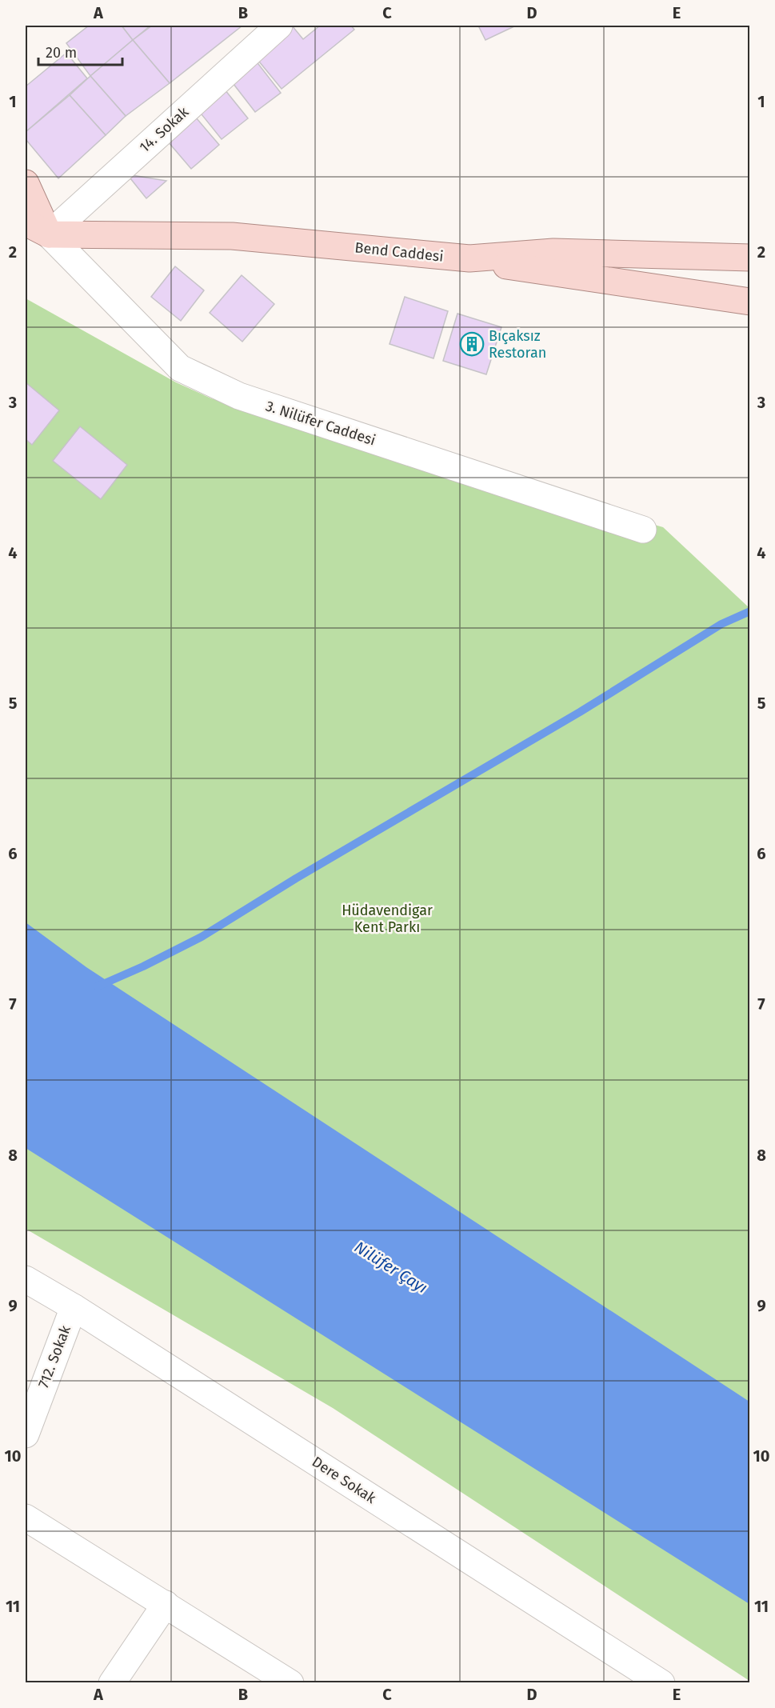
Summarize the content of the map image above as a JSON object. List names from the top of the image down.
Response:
{
  "streets": {
    "main road": ["Bend Caddesi"],
    "street": [
      "14. Sokak",
      "3. Nilüfer Caddesi",
      "712. Sokak",
      "Dere Sokak"
    ]
  },
  "crossings": [
    ["14. Sokak", "Bend Caddesi"],
    ["14. Sokak", "3. Nilüfer Caddesi"],
    ["Bend Caddesi", "3. Nilüfer Caddesi"],
    ["712. Sokak", "Dere Sokak"]
  ],
  "water": ["Nilüfer Çayı"],
  "parks": ["Hüdavendigar Kent Parkı"],
  "places": {
    "building": ["Bıçaksız Restoran"]
  },
  "scale_bar": "20 m",
  "grid": {
    "columns": [
      "A",
      "B",
      "C",
      "D",
      "E"
    ],
    "rows": [
      "1",
      "2",
      "3",
      "4",
      "5",
      "6",
      "7",
      "8",
      "9",
      "10",
      "11"
    ]
  }
}
